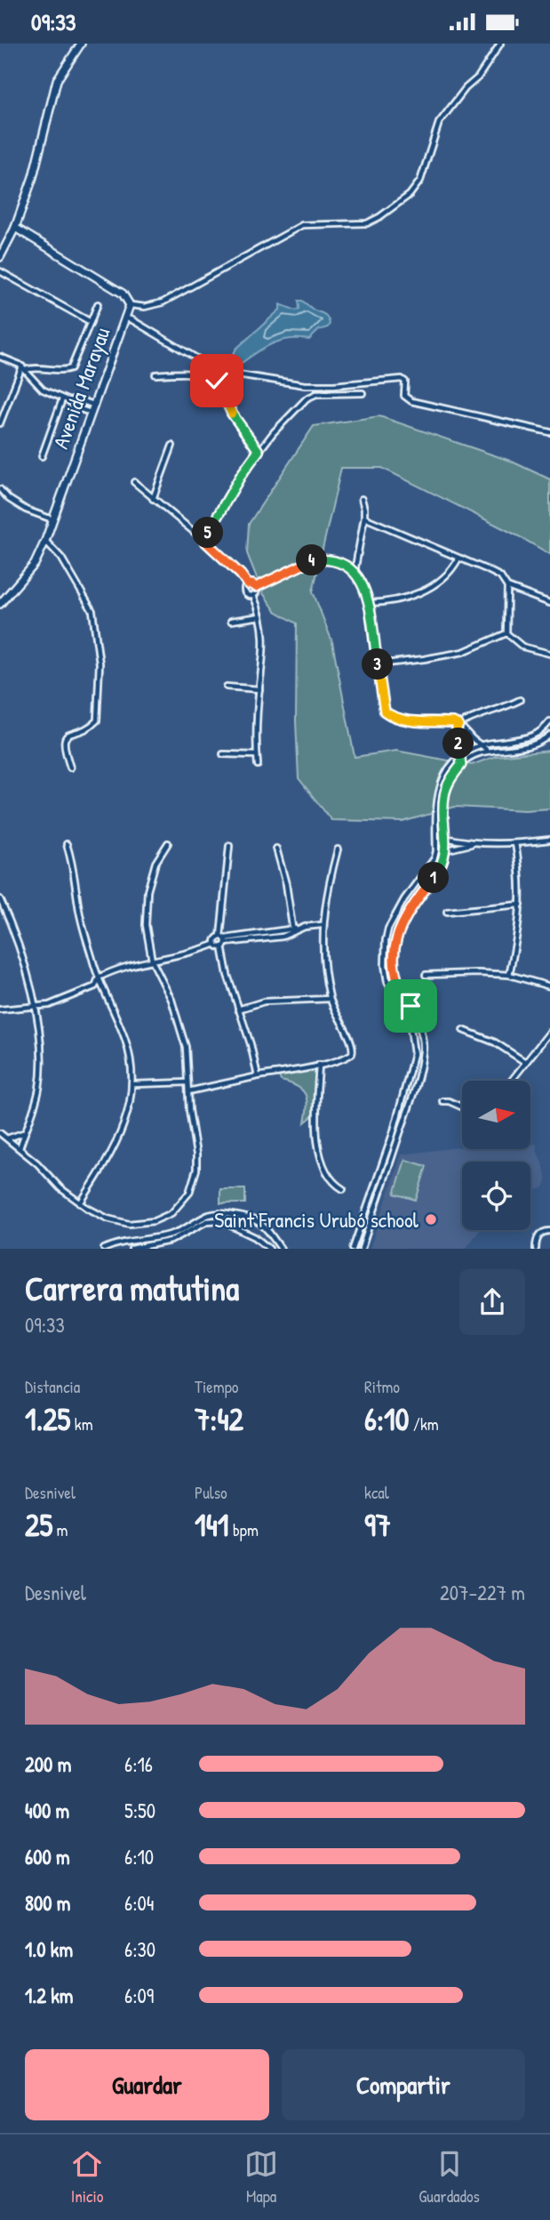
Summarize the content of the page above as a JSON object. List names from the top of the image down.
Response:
{
  "streets": {
    "street": ["Avenida Marayau"]
  },
  "places": ["Saint Francis Urubó school"],
  "north": "right",
  "page": {
    "status": "09:33",
    "pins": [
      "5",
      "4",
      "3",
      "2",
      "1"
    ],
    "heading": ["Carrera matutina", "09:33"],
    "stats": [
      ["Distancia", "1.25 km"],
      ["Tiempo", "7:42"],
      ["Ritmo", "6:10 /km"],
      ["Desnivel", "25 m"],
      ["Pulso", "141 bpm"],
      ["kcal", "97"]
    ],
    "chart": ["Desnivel", "207–227 m"],
    "list": [
      {
        "name": "200 m",
        "note": "6:16"
      },
      {
        "name": "400 m",
        "note": "5:50"
      },
      {
        "name": "600 m",
        "note": "6:10"
      },
      {
        "name": "800 m",
        "note": "6:04"
      },
      {
        "name": "1.0 km",
        "note": "6:30"
      },
      {
        "name": "1.2 km",
        "note": "6:09"
      }
    ],
    "buttons": ["Guardar", "Compartir"],
    "tabs": ["Inicio", "Mapa", "Guardados"]
  }
}
